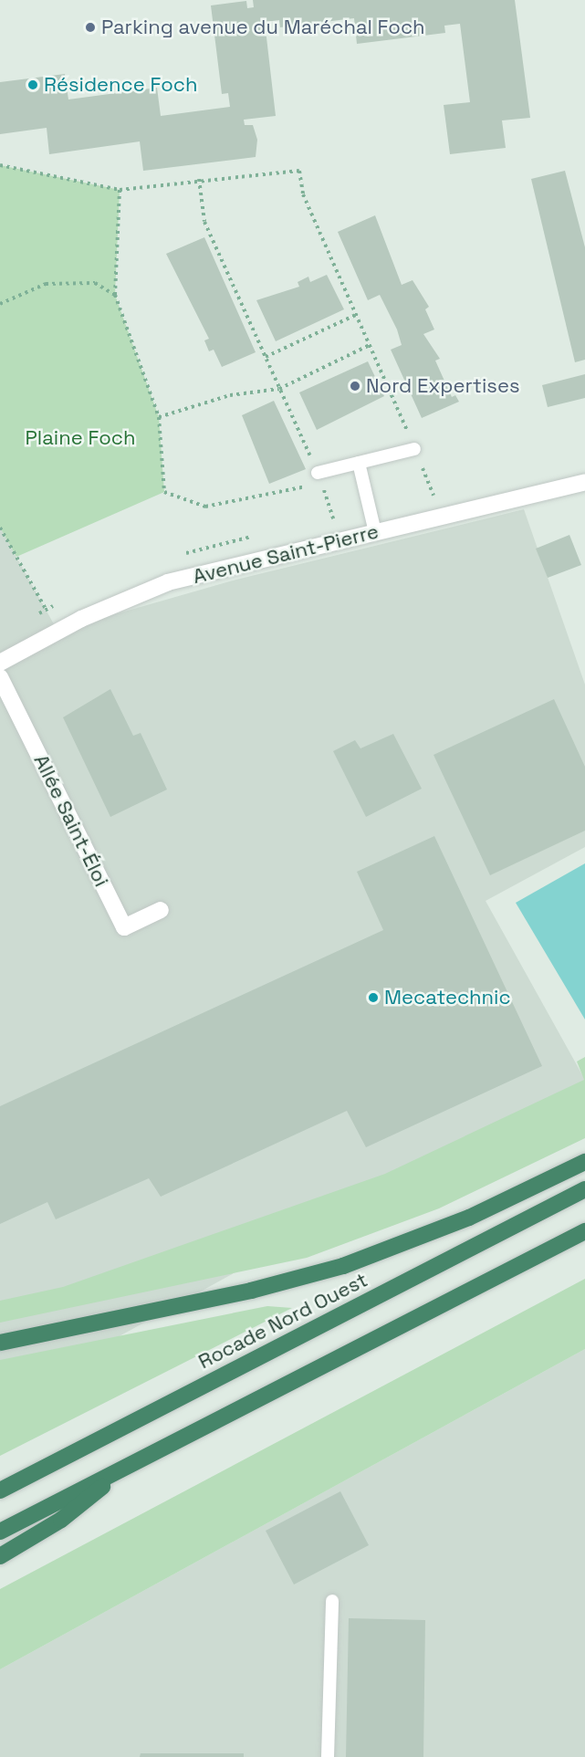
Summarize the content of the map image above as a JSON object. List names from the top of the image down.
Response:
{
  "streets": {
    "highway": ["Rocade Nord Ouest"],
    "street": ["Avenue Saint-Pierre", "Allée Saint-Éloi"]
  },
  "parks": ["Plaine Foch"],
  "places": [
    "Parking avenue du Maréchal Foch",
    "Résidence Foch",
    "Nord Expertises",
    "Mecatechnic"
  ]
}
